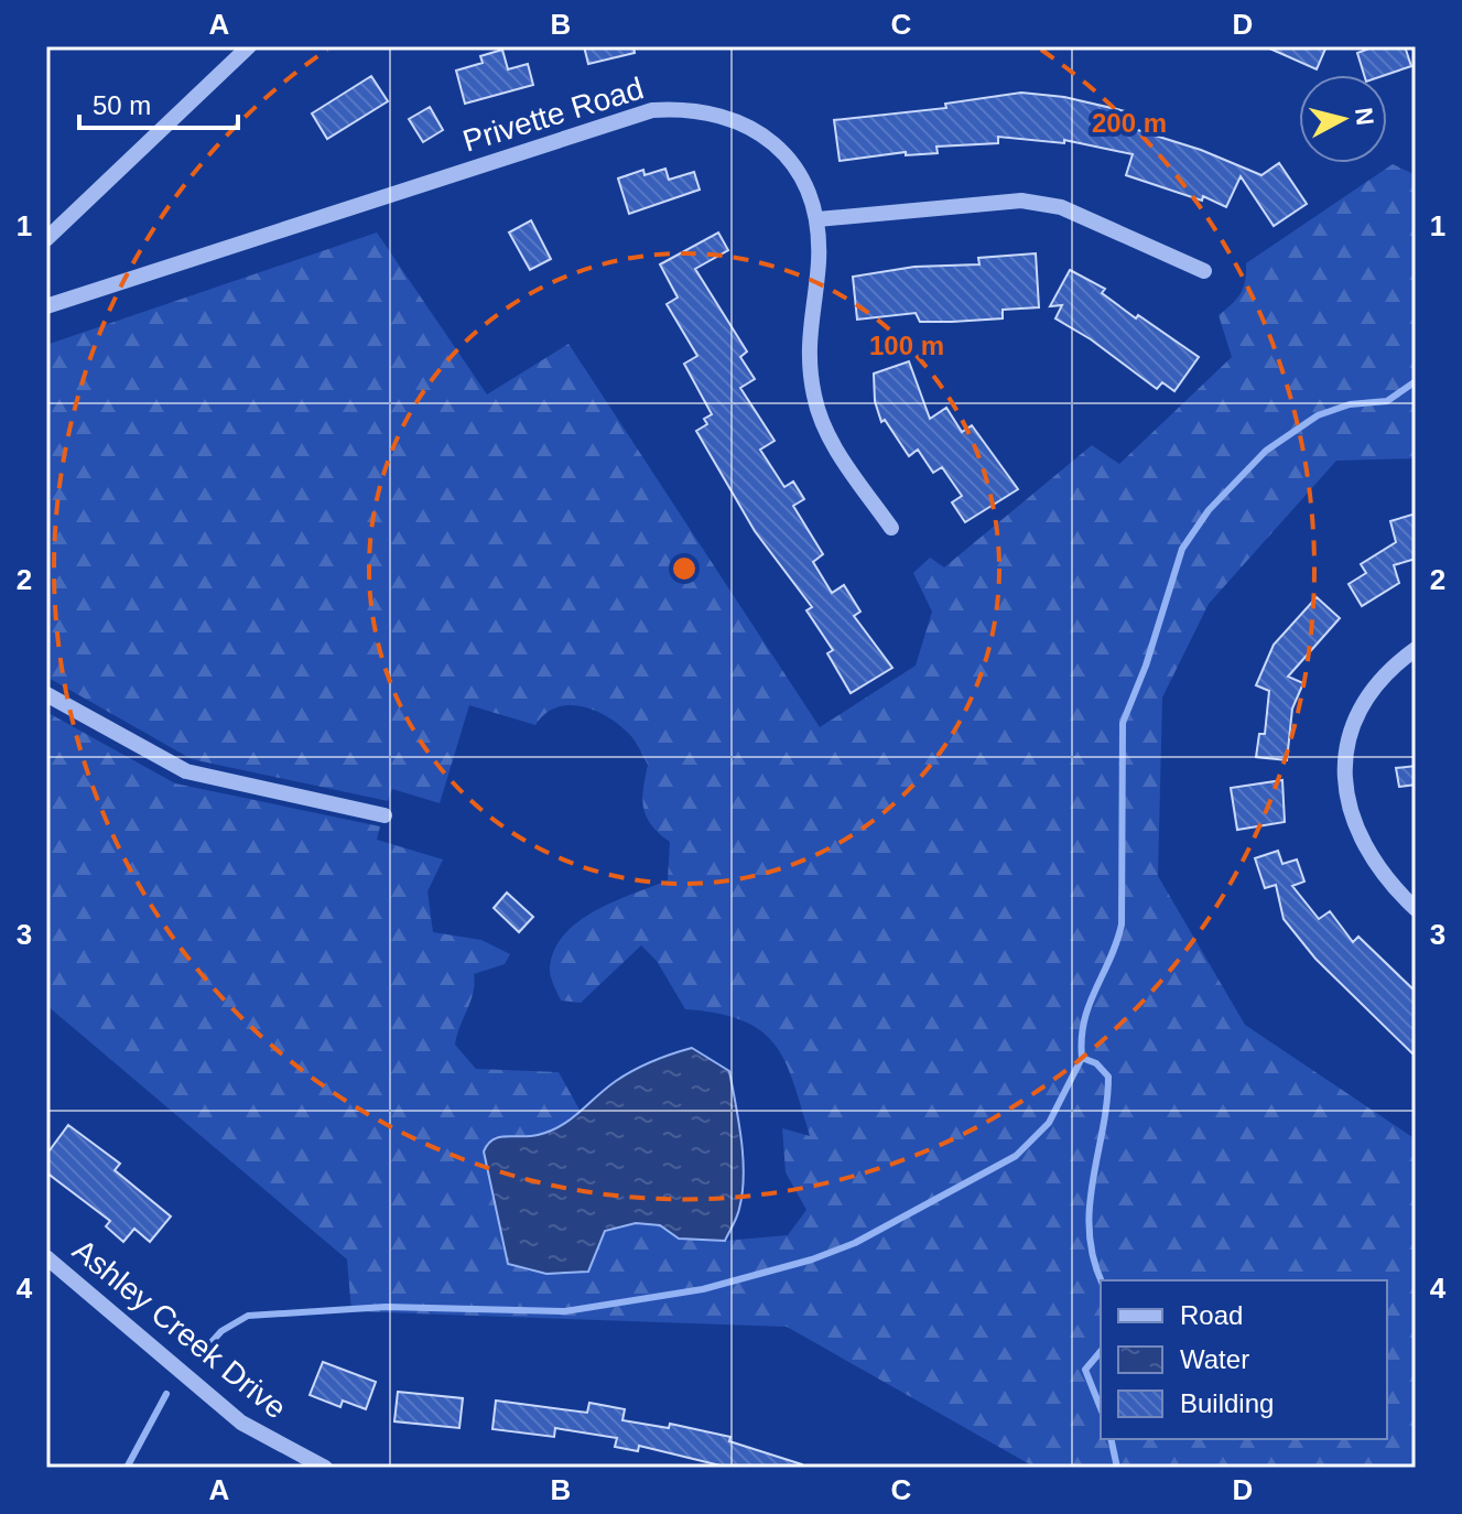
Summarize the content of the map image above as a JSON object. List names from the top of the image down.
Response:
{
  "streets": {
    "street": ["Privette Road", "Ashley Creek Drive"]
  },
  "legend": ["Road", "Water", "Building"],
  "scale_bar": "50 m",
  "north": "right",
  "grid": {
    "columns": [
      "A",
      "B",
      "C",
      "D"
    ],
    "rows": [
      "1",
      "2",
      "3",
      "4"
    ]
  },
  "rings": ["200 m", "100 m"]
}
